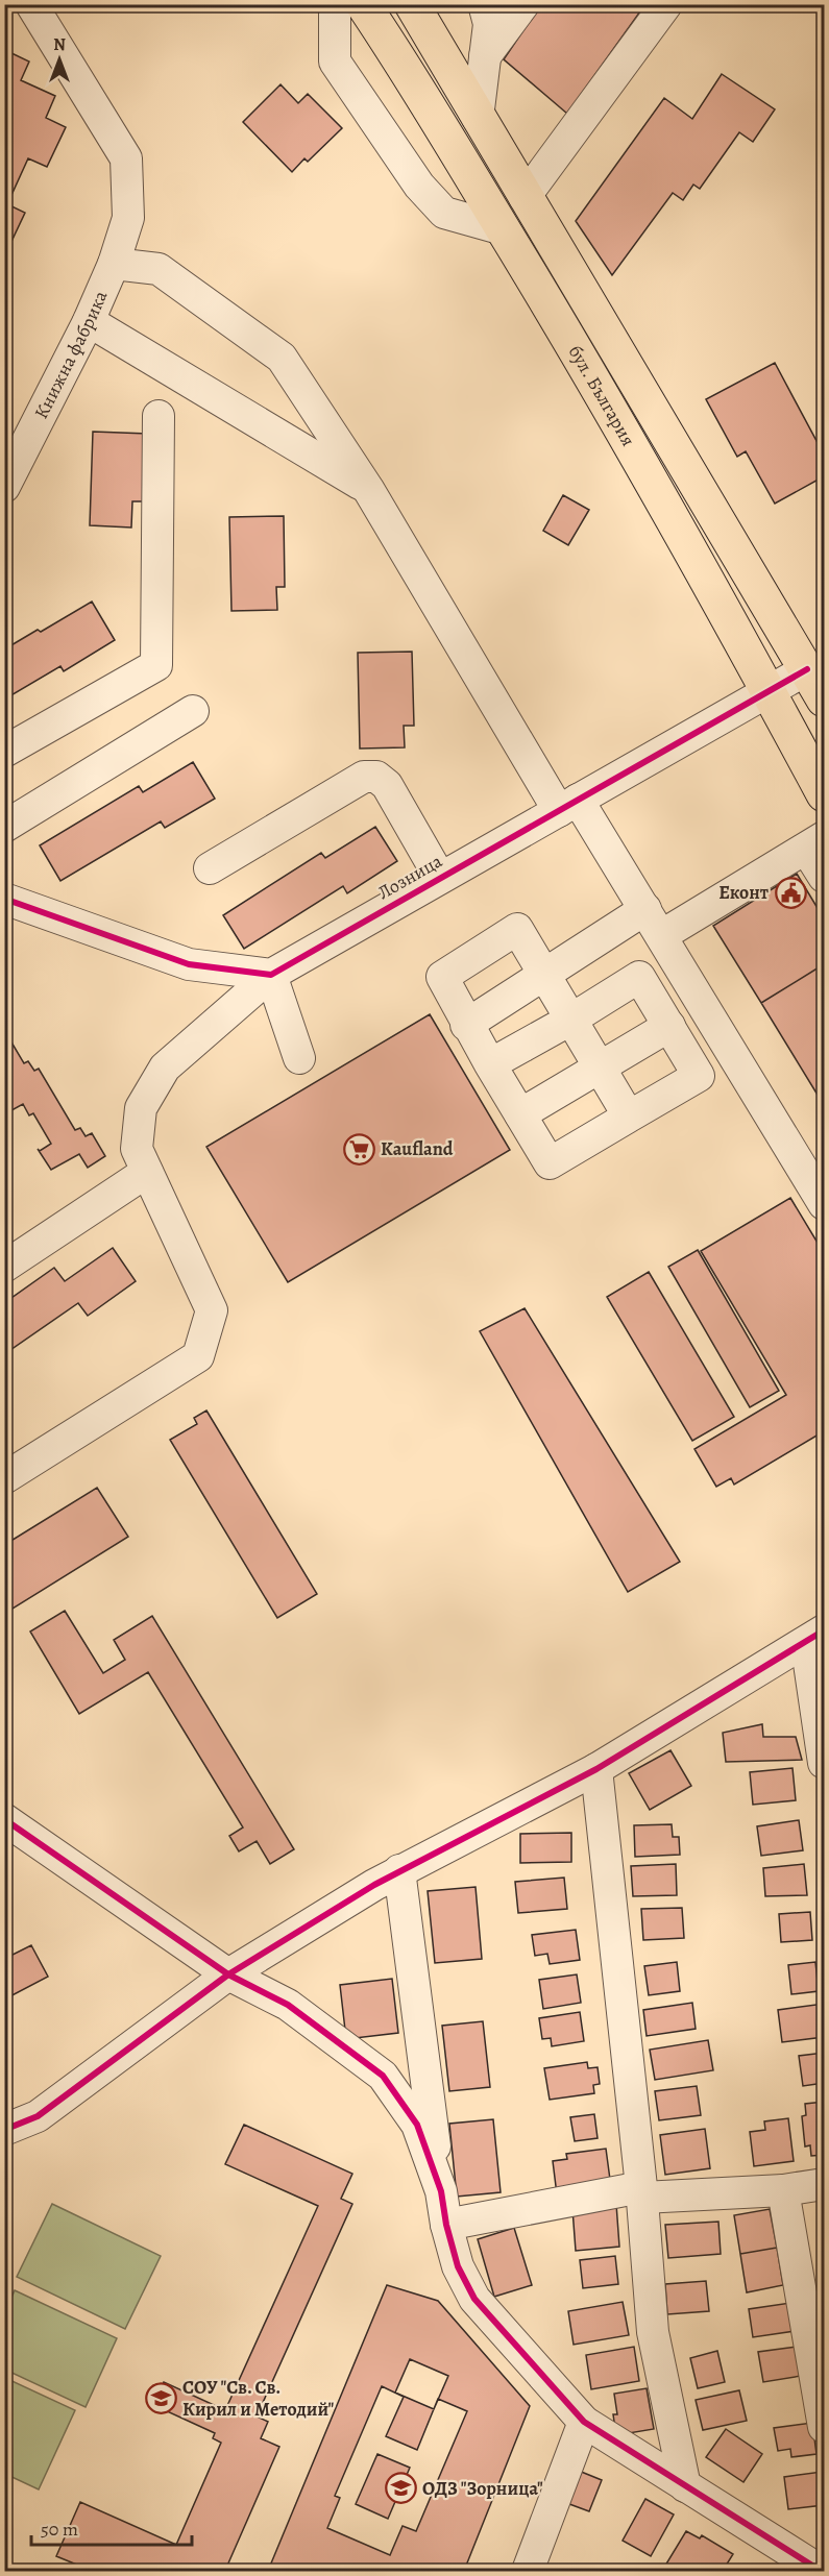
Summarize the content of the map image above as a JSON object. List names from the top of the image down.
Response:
{
  "streets": {
    "main road": ["бул. България"],
    "street": ["Книжна фабрика", "Лозница"]
  },
  "crossings": [
    ["бул. България", "Лозница"]
  ],
  "places": {
    "public building": ["Еконт"],
    "supermarket": ["Kaufland"],
    "school or university": ["СОУ \"Св. Св. Кирил и Методий\"", "ОДЗ \"Зорница\""]
  },
  "scale_bar": "50 m",
  "north": "top"
}
